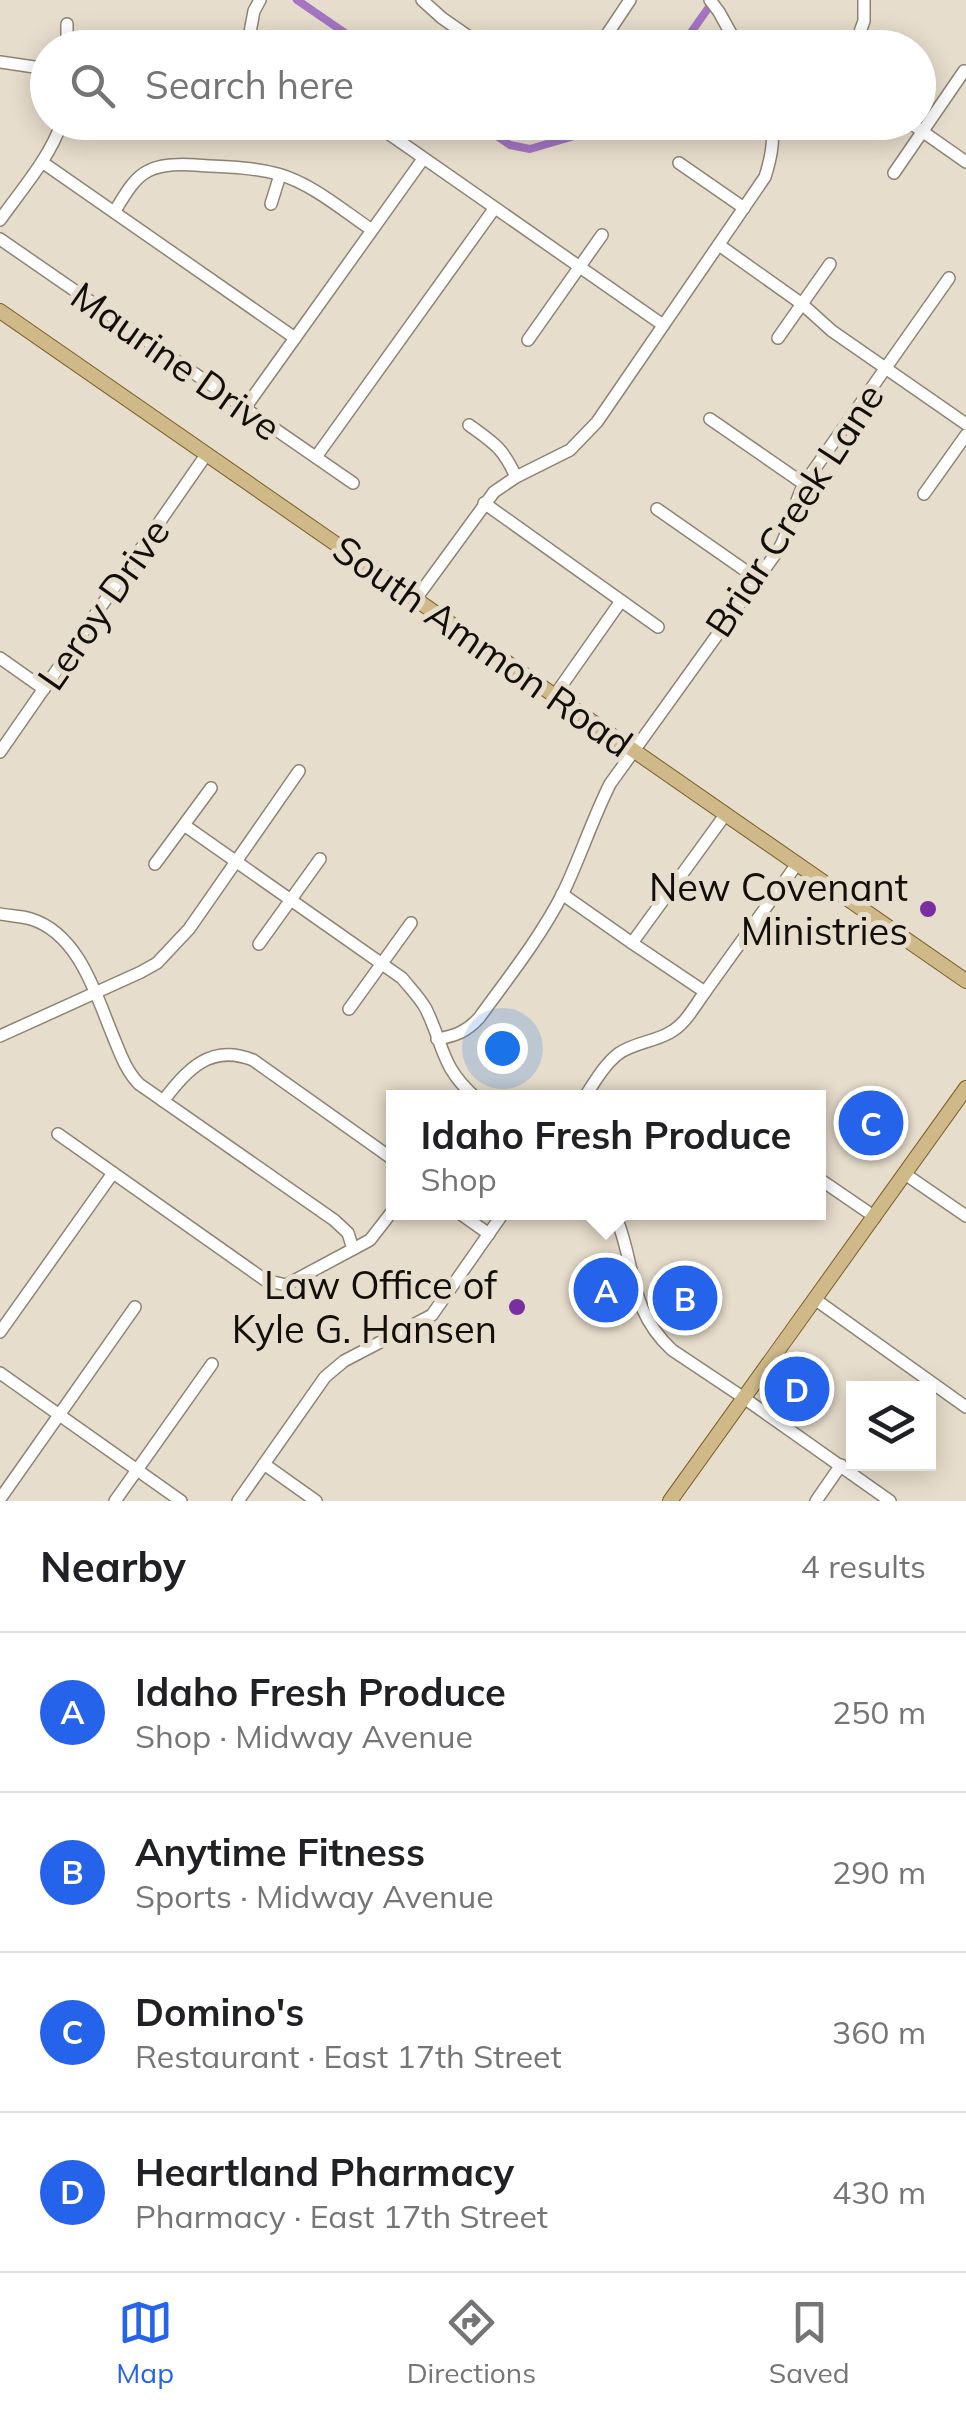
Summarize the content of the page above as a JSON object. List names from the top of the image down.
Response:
{
  "streets": {
    "main road": ["South Ammon Road"],
    "street": ["Maurine Drive", "Briar Creek Lane", "Leroy Drive"]
  },
  "crossings": [
    ["Briar Creek Lane", "South Ammon Road"],
    ["Leroy Drive", "South Ammon Road"]
  ],
  "places": ["New Covenant Ministries", "Law Office of Kyle G. Hansen"],
  "page": {
    "search": "Search here",
    "pins": [
      "C",
      "A",
      "B",
      "D"
    ],
    "popup": ["Idaho Fresh Produce", "Shop"],
    "heading": ["Nearby", "4 results"],
    "list": [
      {
        "mark": "A",
        "name": "Idaho Fresh Produce",
        "note": "Shop · Midway Avenue",
        "value": "250 m"
      },
      {
        "mark": "B",
        "name": "Anytime Fitness",
        "note": "Sports · Midway Avenue",
        "value": "290 m"
      },
      {
        "mark": "C",
        "name": "Domino's",
        "note": "Restaurant · East 17th Street",
        "value": "360 m"
      },
      {
        "mark": "D",
        "name": "Heartland Pharmacy",
        "note": "Pharmacy · East 17th Street",
        "value": "430 m"
      }
    ],
    "nav": ["Map", "Directions", "Saved"]
  }
}
